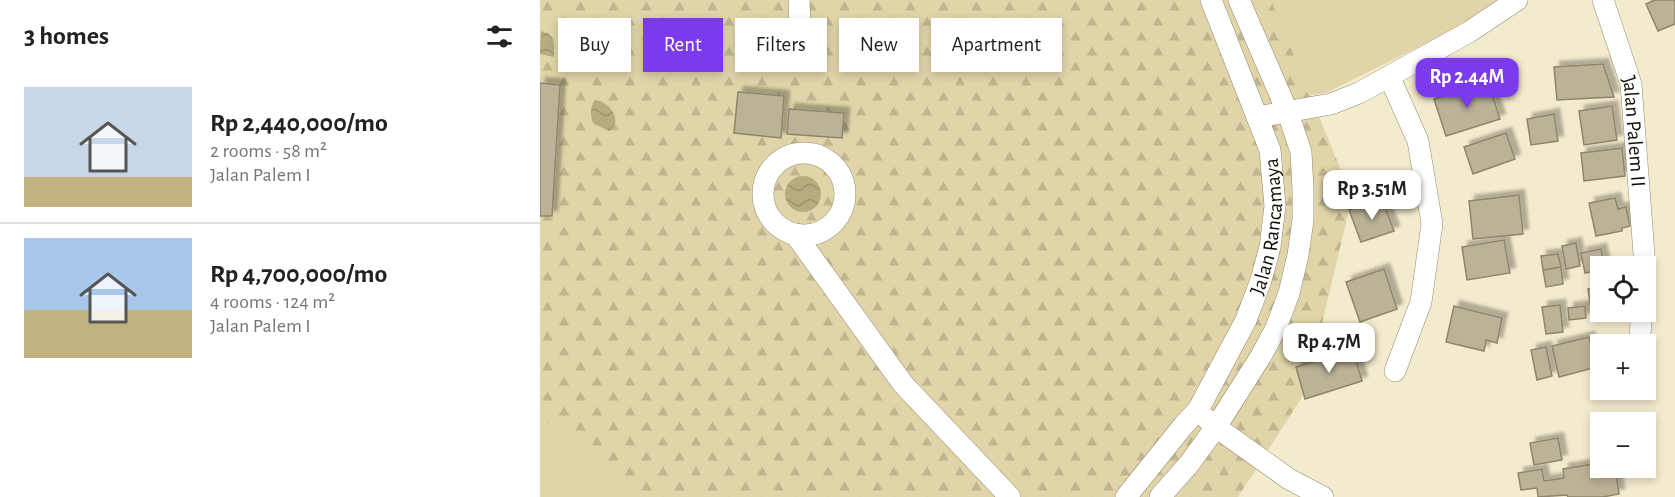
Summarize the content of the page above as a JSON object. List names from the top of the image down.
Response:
{
  "streets": {
    "street": ["Jalan Palem II", "Jalan Rancamaya"]
  },
  "page": {
    "heading": "3 homes",
    "chip": [
      "Buy",
      "Rent",
      "Filters",
      "New",
      "Apartment"
    ],
    "price": ["Rp 2.44M", "Rp 3.51M", "Rp 4.7M"],
    "list": [
      {
        "name": "Rp 2,440,000/mo",
        "note": "2 rooms · 58 m² · Jalan Palem I"
      },
      {
        "name": "Rp 4,700,000/mo",
        "note": "4 rooms · 124 m² · Jalan Palem I"
      }
    ],
    "map_buttons": ["+", "−"]
  }
}
